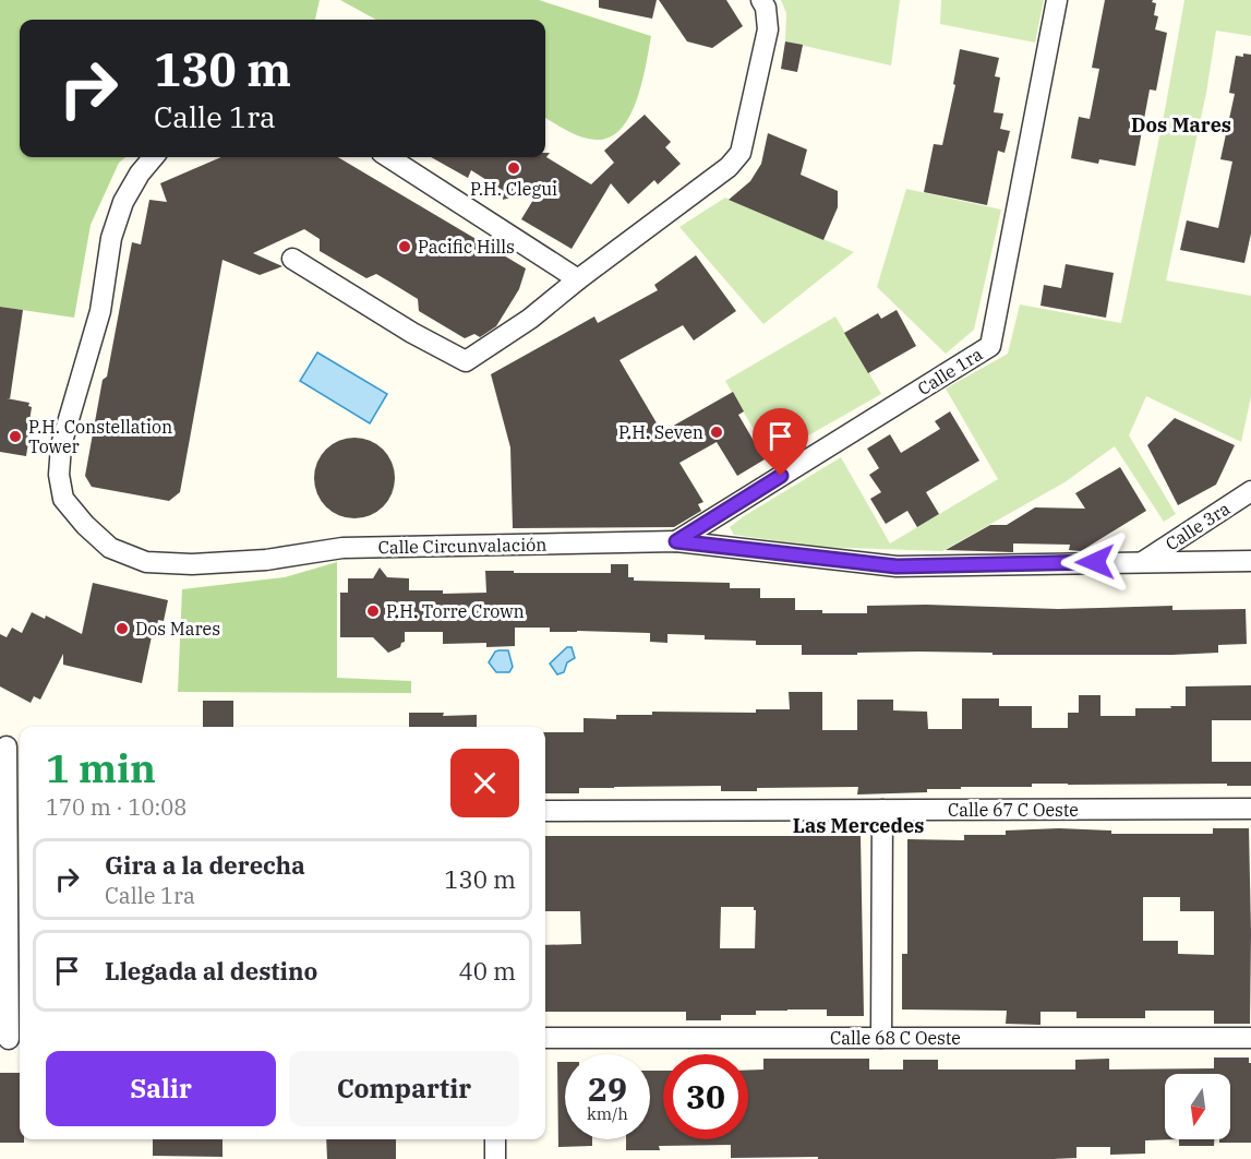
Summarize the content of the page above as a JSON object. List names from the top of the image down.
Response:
{
  "streets": {
    "street": [
      "Calle 1ra",
      "Calle 3ra",
      "Calle Circunvalación",
      "Calle 67 C Oeste",
      "Calle 68 C Oeste"
    ]
  },
  "crossings": [
    ["Calle 1ra", "Calle Circunvalación"],
    ["Calle 3ra", "Calle Circunvalación"]
  ],
  "districts": ["Dos Mares", "Las Mercedes"],
  "places": [
    "P.H. Clegui",
    "Pacific Hills",
    "P.H. Seven",
    "P.H. Constellation Tower",
    "P.H. Torre Crown",
    "Dos Mares"
  ],
  "north": "bottom",
  "page": {
    "turn": ["130 m", "Calle 1ra"],
    "heading": ["1 min", "170 m · 10:08"],
    "list": [
      {
        "name": "Gira a la derecha",
        "note": "Calle 1ra",
        "value": "130 m"
      },
      {
        "name": "Llegada al destino",
        "value": "40 m"
      }
    ],
    "buttons": ["Salir", "Compartir"],
    "speed": "29 km/h",
    "limit": "30"
  }
}
